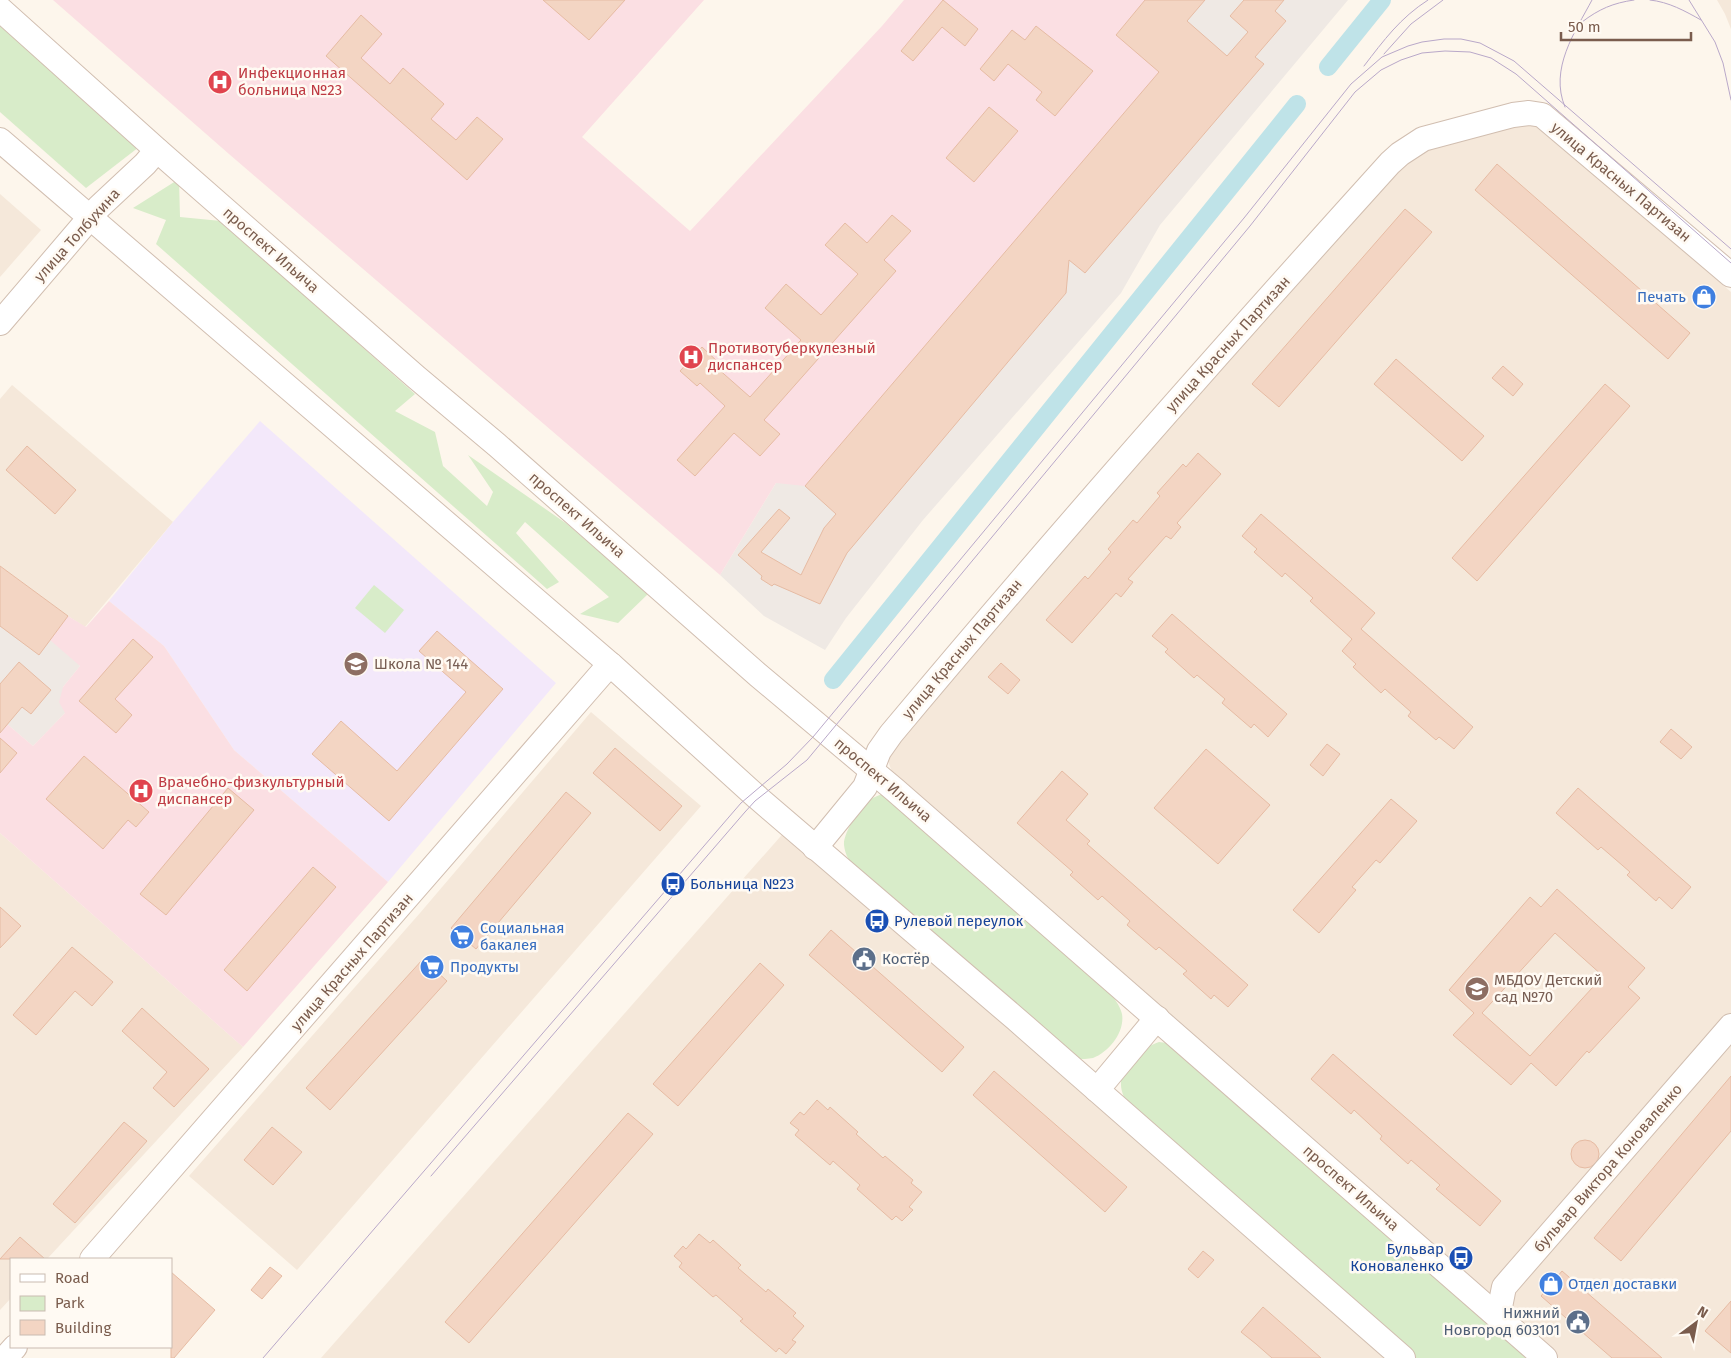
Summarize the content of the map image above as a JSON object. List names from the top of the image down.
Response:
{
  "streets": {
    "street": [
      "улица Красных Партизан",
      "улица Толбухина",
      "проспект Ильича",
      "бульвар Виктора Коноваленко"
    ]
  },
  "crossings": [
    ["улица Красных Партизан", "проспект Ильича"],
    ["улица Толбухина", "проспект Ильича"],
    ["проспект Ильича", "бульвар Виктора Коноваленко"]
  ],
  "places": {
    "hospital": ["Инфекционная больница №23", "Противотуберкулезный диспансер", "Врачебно-физкультурный диспансер"],
    "shop": ["Печать", "Отдел доставки"],
    "school or university": ["Школа № 144", "МБДОУ Детский сад №70"],
    "bus stop": ["Больница №23", "Рулевой переулок", "Бульвар Коноваленко"],
    "supermarket": ["Социальная бакалея", "Продукты"],
    "public building": ["Костёр", "Нижний Новгород 603101"]
  },
  "legend": ["Road", "Park", "Building"],
  "scale_bar": "50 m",
  "north": "top right"
}
